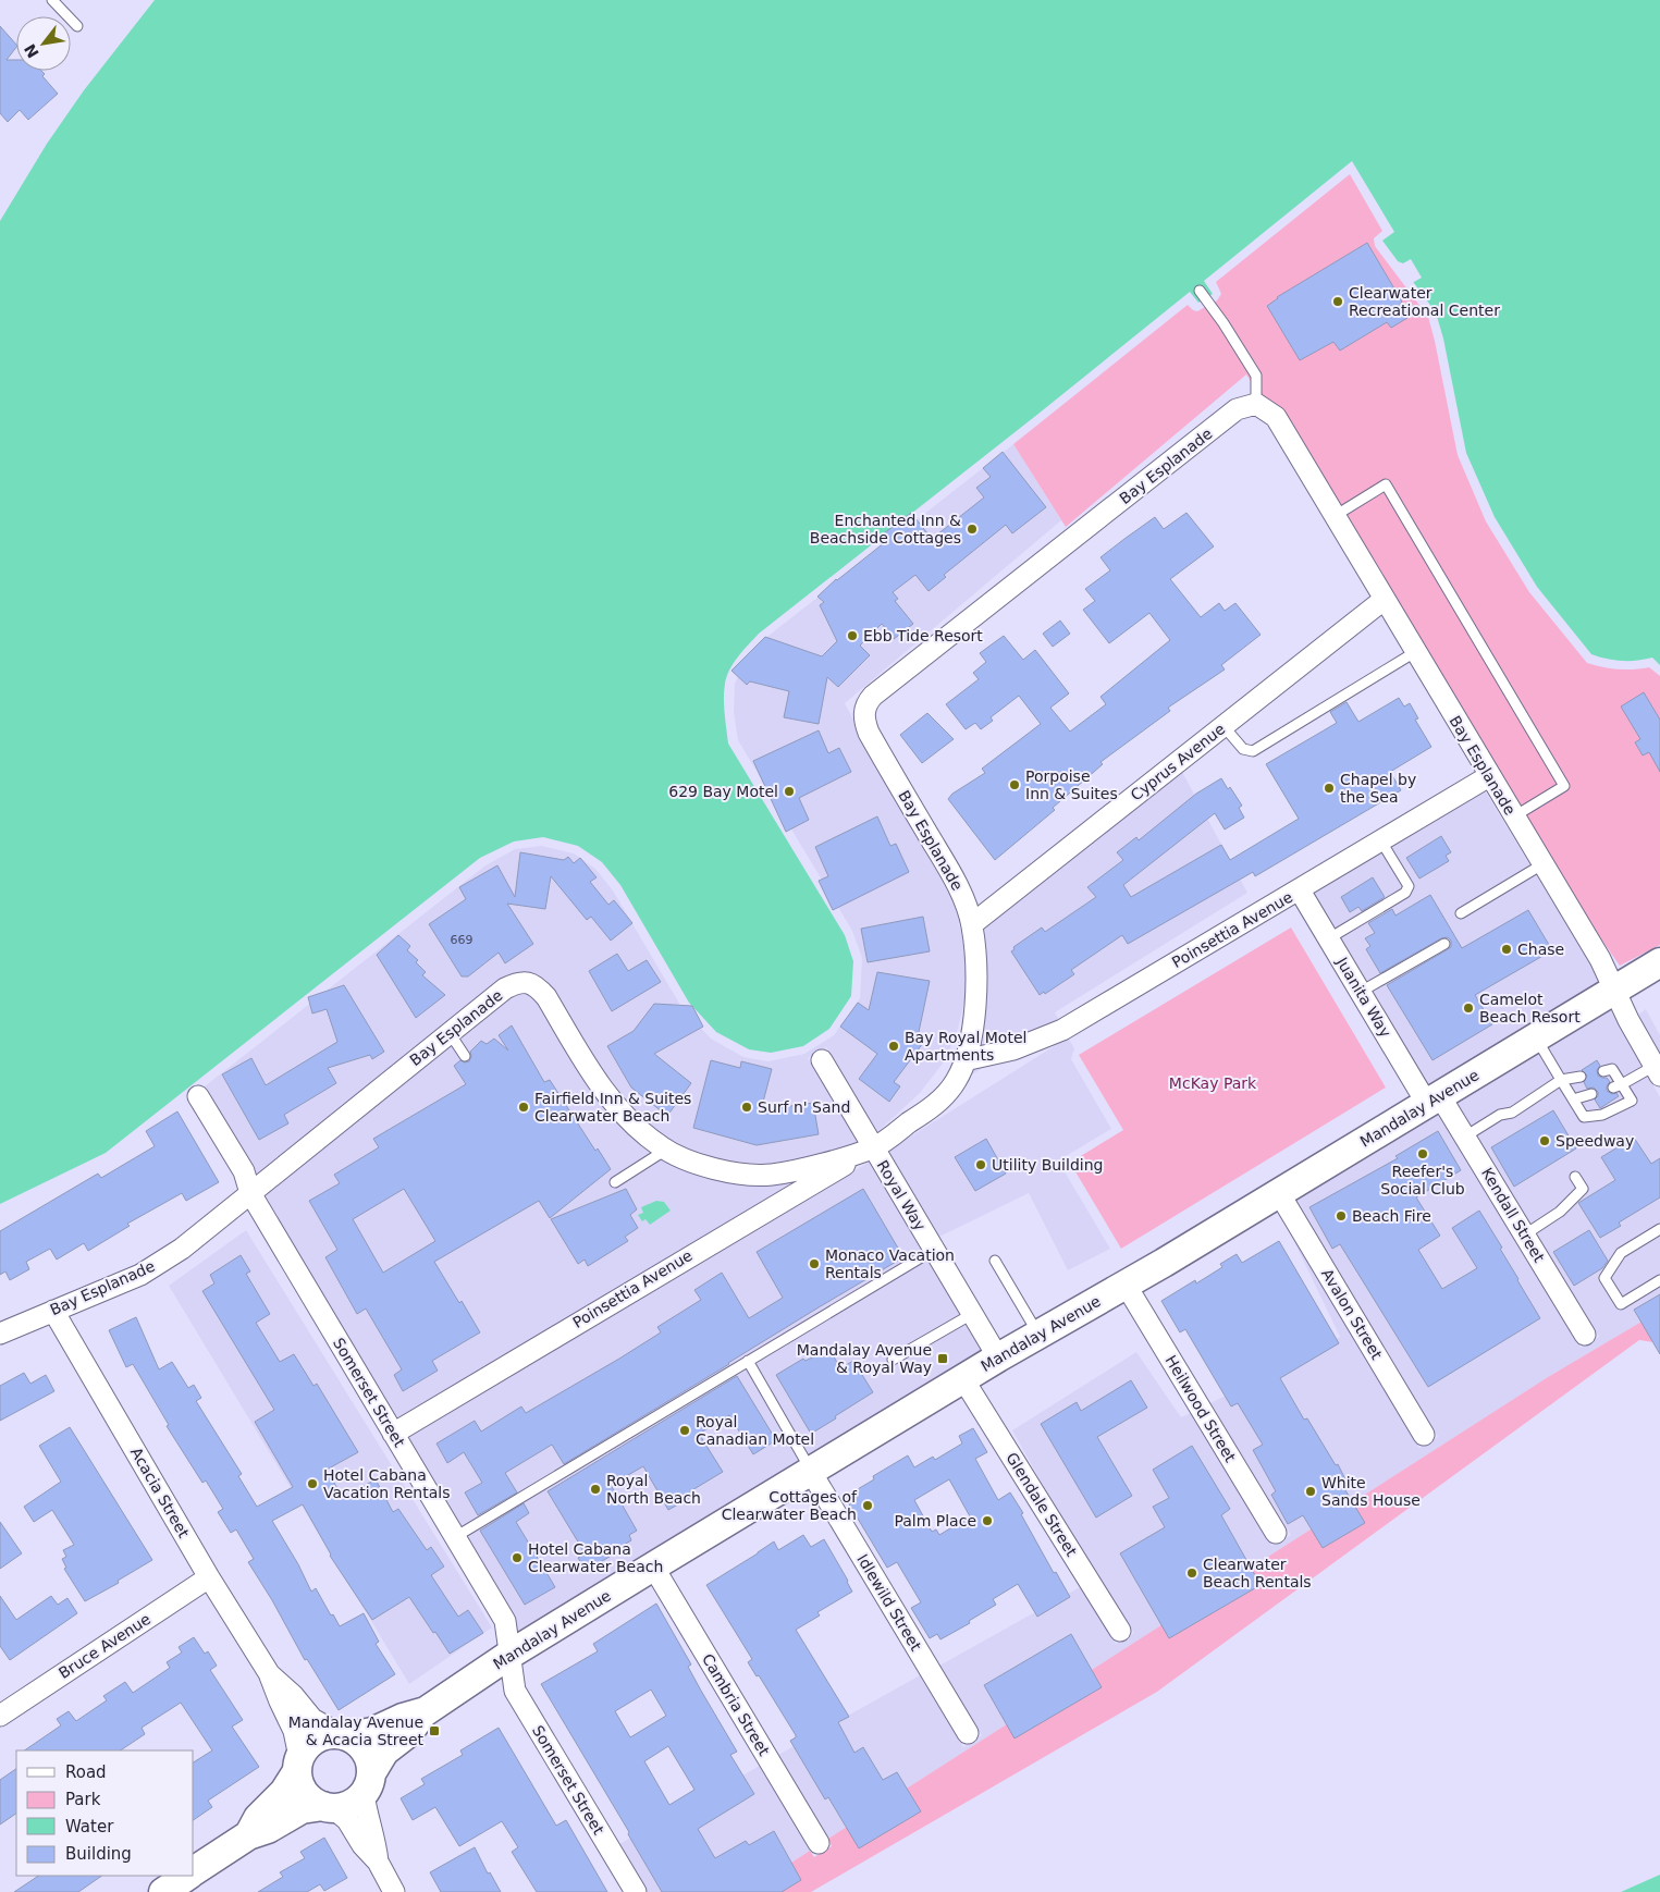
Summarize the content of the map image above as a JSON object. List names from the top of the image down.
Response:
{
  "streets": {
    "street": [
      "Bay Esplanade",
      "Cyprus Avenue",
      "Poinsettia Avenue",
      "Juanita Way",
      "Mandalay Avenue",
      "Royal Way",
      "Kendall Street",
      "Avalon Street",
      "Somerset Street",
      "Heilwood Street",
      "Acacia Street",
      "Glendale Street",
      "Idlewild Street",
      "Bruce Avenue",
      "Cambria Street"
    ]
  },
  "crossings": [
    ["Bay Esplanade", "Cyprus Avenue"],
    ["Bay Esplanade", "Poinsettia Avenue"],
    ["Bay Esplanade", "Mandalay Avenue"],
    ["Bay Esplanade", "Royal Way"],
    ["Bay Esplanade", "Somerset Street"],
    ["Bay Esplanade", "Acacia Street"],
    ["Poinsettia Avenue", "Juanita Way"],
    ["Poinsettia Avenue", "Royal Way"],
    ["Poinsettia Avenue", "Somerset Street"],
    ["Juanita Way", "Mandalay Avenue"],
    ["Juanita Way", "Kendall Street"],
    ["Mandalay Avenue", "Royal Way"],
    ["Mandalay Avenue", "Kendall Street"],
    ["Mandalay Avenue", "Avalon Street"],
    ["Mandalay Avenue", "Somerset Street"],
    ["Mandalay Avenue", "Heilwood Street"],
    ["Mandalay Avenue", "Acacia Street"],
    ["Mandalay Avenue", "Glendale Street"],
    ["Mandalay Avenue", "Idlewild Street"],
    ["Mandalay Avenue", "Cambria Street"],
    ["Acacia Street", "Bruce Avenue"]
  ],
  "parks": ["McKay Park"],
  "places": {
    "other": [
      "Clearwater Recreational Center",
      "Enchanted Inn & Beachside Cottages",
      "Ebb Tide Resort",
      "Porpoise Inn & Suites",
      "Chapel by the Sea",
      "629 Bay Motel",
      "Chase",
      "Camelot Beach Resort",
      "Bay Royal Motel Apartments",
      "Fairfield Inn & Suites Clearwater Beach",
      "Surf n' Sand",
      "Speedway",
      "Reefer's Social Club",
      "Utility Building",
      "Beach Fire",
      "Monaco Vacation Rentals",
      "Royal Canadian Motel",
      "Hotel Cabana Vacation Rentals",
      "Royal North Beach",
      "White Sands House",
      "Cottages of Clearwater Beach",
      "Palm Place",
      "Hotel Cabana Clearwater Beach",
      "Clearwater Beach Rentals"
    ],
    "transit": ["Mandalay Avenue & Royal Way", "Mandalay Avenue & Acacia Street"]
  },
  "house_numbers": ["669"],
  "legend": [
    "Road",
    "Park",
    "Water",
    "Building"
  ],
  "north": "bottom left"
}
